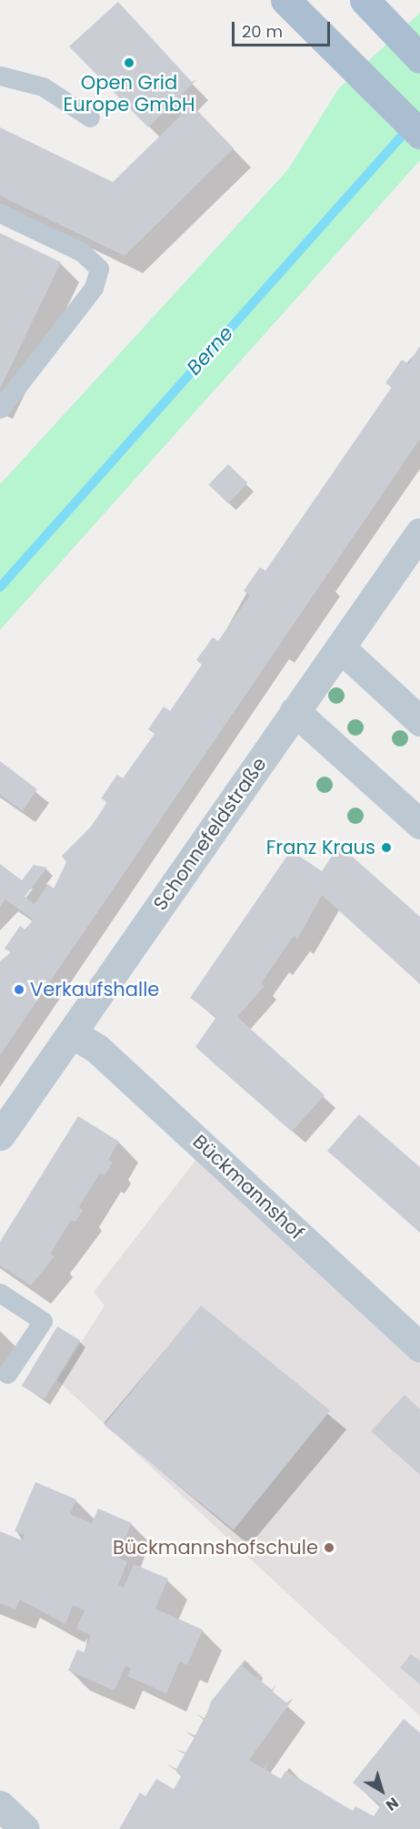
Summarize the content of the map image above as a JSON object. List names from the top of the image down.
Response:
{
  "streets": {
    "street": ["Schonnefeldstraße", "Bückmannshof"]
  },
  "crossings": [
    ["Schonnefeldstraße", "Bückmannshof"]
  ],
  "water": ["Berne"],
  "places": [
    "Open Grid Europe GmbH",
    "Franz Kraus",
    "Verkaufshalle",
    "Bückmannshofschule"
  ],
  "scale_bar": "20 m",
  "north": "bottom right"
}
